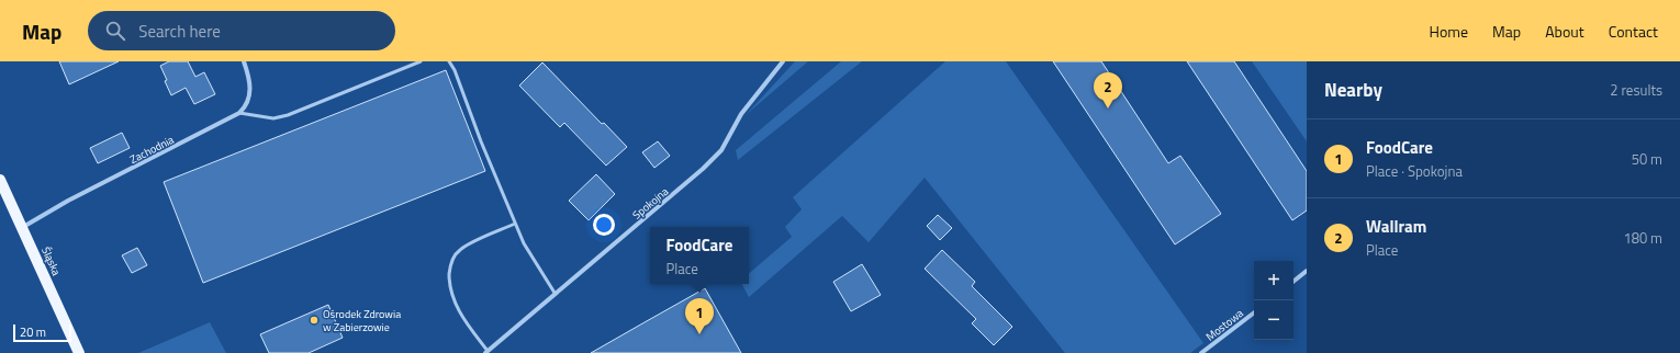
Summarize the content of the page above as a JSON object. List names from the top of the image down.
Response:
{
  "streets": {
    "main road": ["Śląska"],
    "street": ["Zachodnia", "Spokojna", "Mostowa"]
  },
  "crossings": [
    ["Zachodnia", "Śląska"]
  ],
  "places": ["Ośrodek Zdrowia w Zabierzowie"],
  "scale_bar": "20 m",
  "page": {
    "header": "Map",
    "search": "Search here",
    "nav": [
      "Home",
      "Map",
      "About",
      "Contact"
    ],
    "heading": ["Nearby", "2 results"],
    "pins": ["2", "1"],
    "list": [
      {
        "mark": "1",
        "name": "FoodCare",
        "note": "Place · Spokojna",
        "value": "50 m"
      },
      {
        "mark": "2",
        "name": "Wallram",
        "note": "Place",
        "value": "180 m"
      }
    ],
    "popup": ["FoodCare", "Place"],
    "map_buttons": ["+", "−"],
    "scale": "20 m"
  }
}
